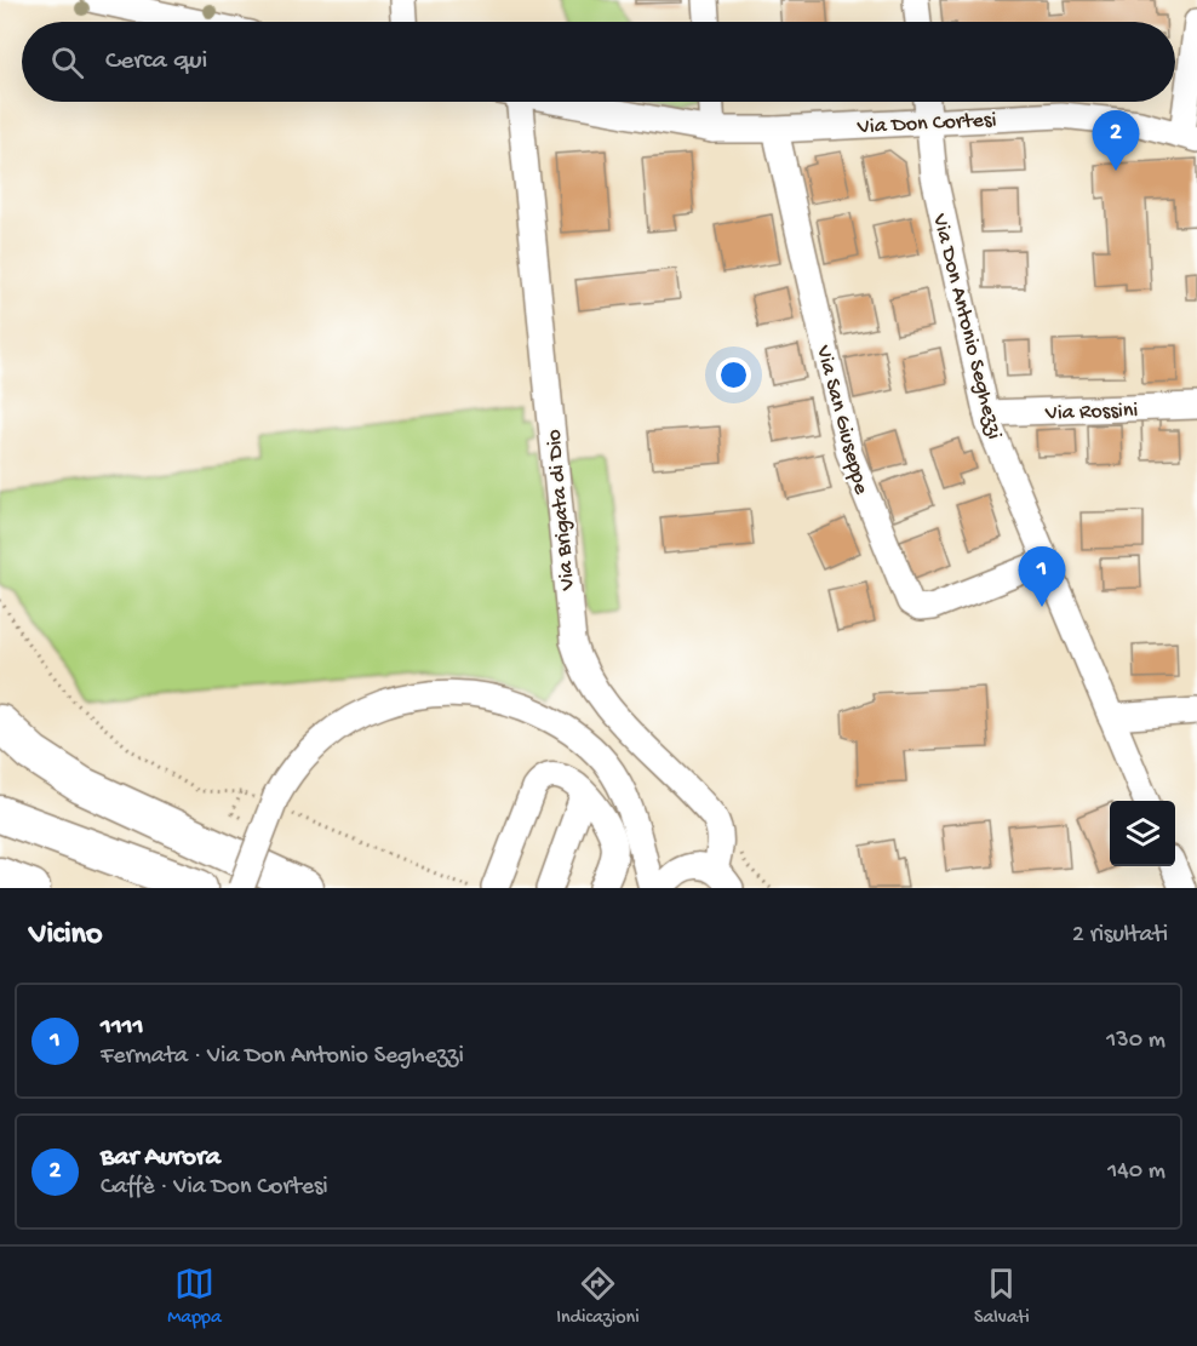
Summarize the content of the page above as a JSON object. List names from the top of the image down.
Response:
{
  "streets": {
    "street": [
      "Via Don Cortesi",
      "Via Don Antonio Seghezzi",
      "Via Rossini",
      "Via San Giuseppe",
      "Via Brigata di Dio"
    ]
  },
  "crossings": [
    ["Via Don Cortesi", "Via Don Antonio Seghezzi"],
    ["Via Don Cortesi", "Via San Giuseppe"],
    ["Via Don Antonio Seghezzi", "Via Rossini"],
    ["Via Don Antonio Seghezzi", "Via San Giuseppe"]
  ],
  "page": {
    "search": "Cerca qui",
    "pins": ["2", "1"],
    "heading": ["Vicino", "2 risultati"],
    "list": [
      {
        "mark": "1",
        "name": "1111",
        "note": "Fermata · Via Don Antonio Seghezzi",
        "value": "130 m"
      },
      {
        "mark": "2",
        "name": "Bar Aurora",
        "note": "Caffè · Via Don Cortesi",
        "value": "140 m"
      }
    ],
    "nav": ["Mappa", "Indicazioni", "Salvati"]
  }
}
